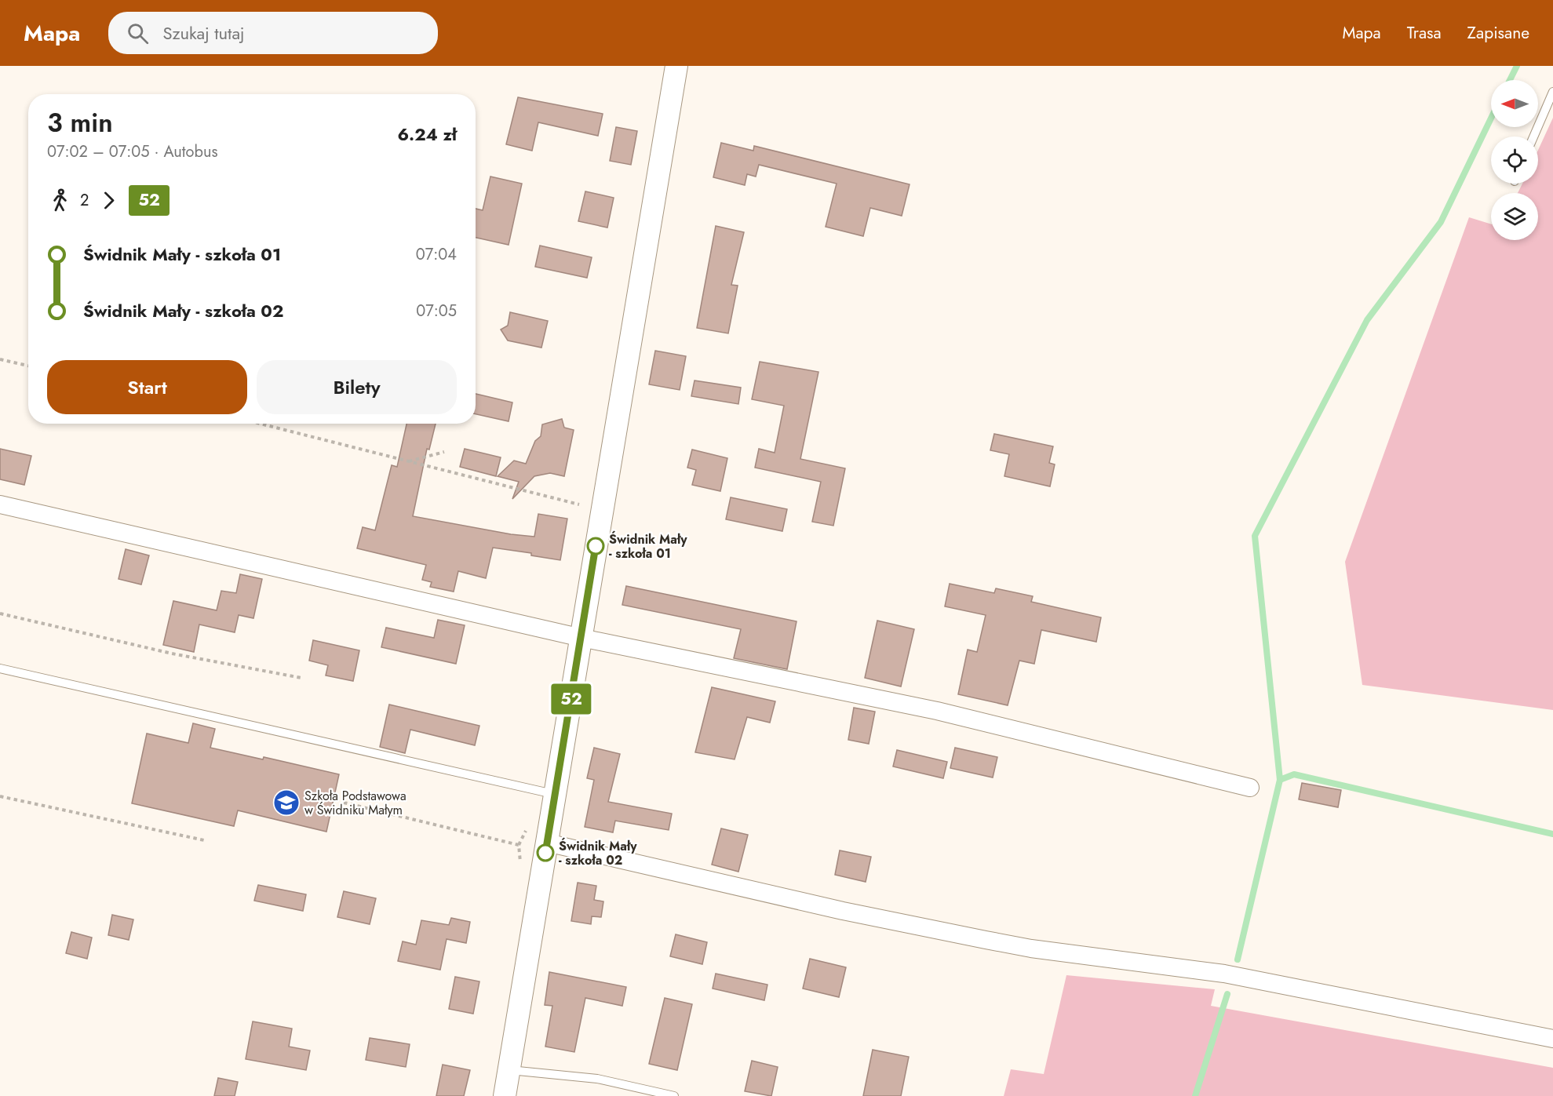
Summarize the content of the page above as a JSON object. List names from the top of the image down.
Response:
{
  "places": {
    "other": ["Świdnik Mały - szkoła 01", "Świdnik Mały - szkoła 02"],
    "school or university": ["Szkoła Podstawowa w Świdniku Małym"]
  },
  "lines": ["bus line 52"],
  "north": "left",
  "page": {
    "header": "Mapa",
    "search": "Szukaj tutaj",
    "nav": ["Mapa", "Trasa", "Zapisane"],
    "on_map": "52",
    "heading": ["3 min", "07:02 – 07:05 · Autobus", "6.24 zł"],
    "legs": ["2", "52"],
    "list": [
      {
        "name": "Świdnik Mały - szkoła 01",
        "value": "07:04"
      },
      {
        "name": "Świdnik Mały - szkoła 02",
        "value": "07:05"
      }
    ],
    "buttons": ["Start", "Bilety"]
  }
}
